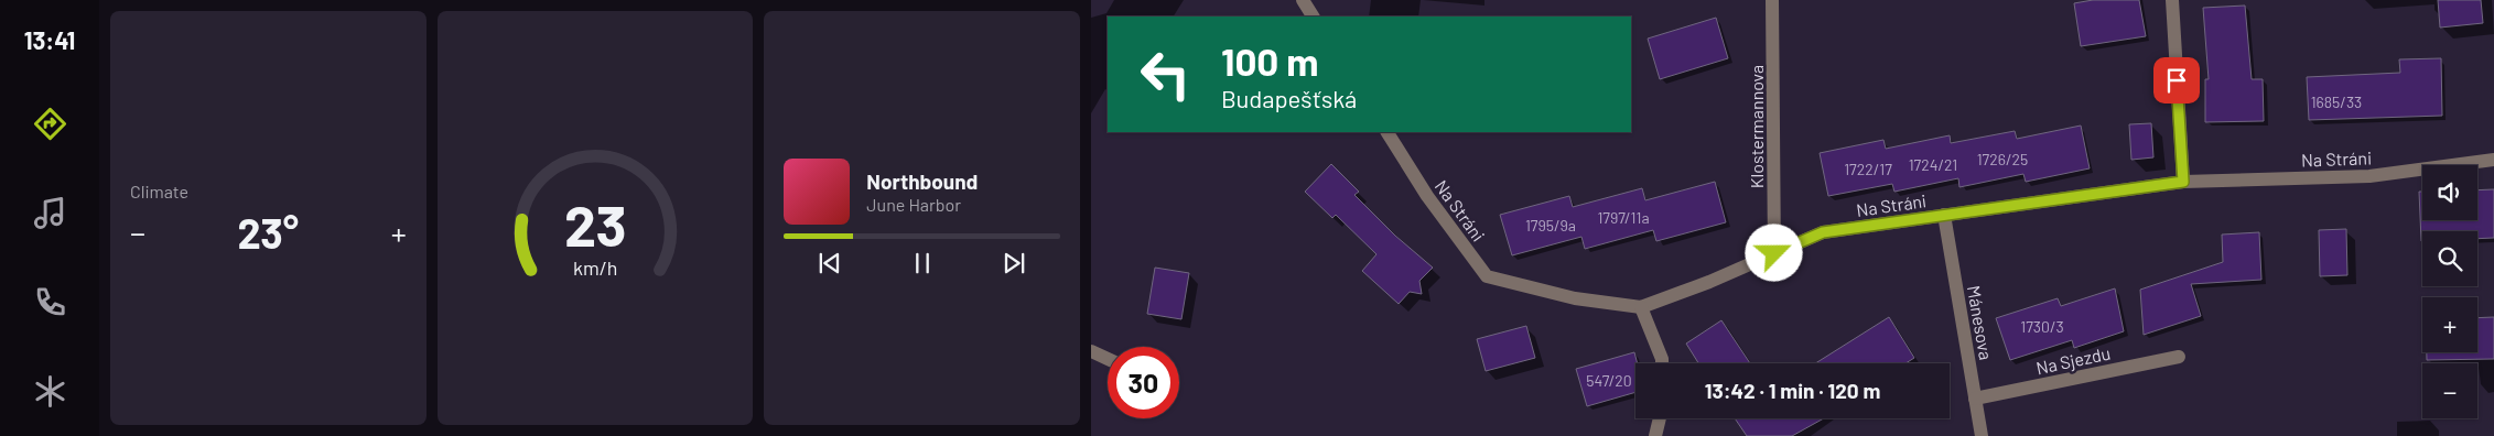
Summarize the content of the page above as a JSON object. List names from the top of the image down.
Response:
{
  "streets": {
    "street": [
      "Klostermannova",
      "Na Stráni",
      "Mánesova",
      "Na Sjezdu"
    ]
  },
  "crossings": [
    ["Klostermannova", "Na Stráni"],
    ["Na Stráni", "Mánesova"],
    ["Mánesova", "Na Sjezdu"]
  ],
  "house_numbers": [
    "1685/33",
    "1726/25",
    "1724/21",
    "1722/17",
    "1797/11a",
    "1795/9a",
    "1730/3",
    "547/20"
  ],
  "page": {
    "tabs": "13:41",
    "tile": "Climate",
    "turn": ["100 m", "Budapešťská"],
    "song": ["Northbound", "June Harbor"],
    "map_buttons": ["+", "−"],
    "heat": ["−", "23°", "+"],
    "limit": "30",
    "trip": "13:42 · 1 min · 120 m",
    "gauge": ["23", "km/h"]
  }
}
